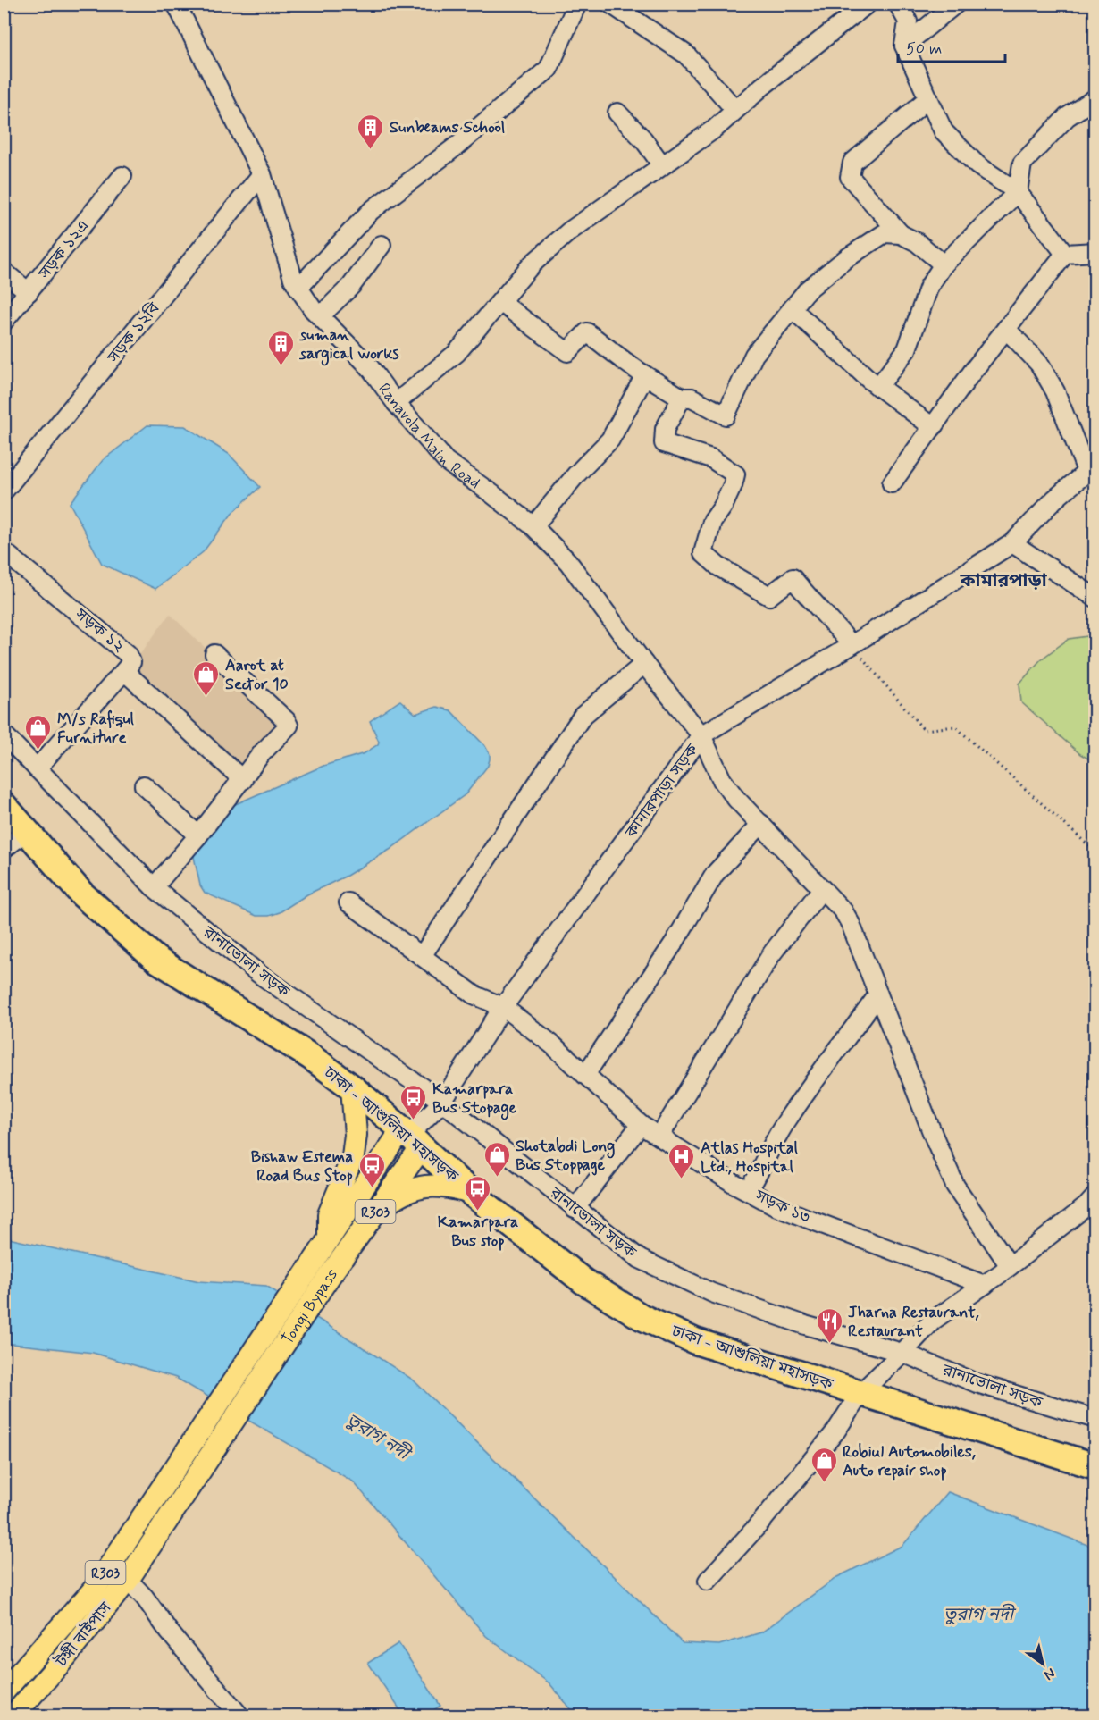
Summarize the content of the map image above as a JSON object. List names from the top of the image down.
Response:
{
  "streets": {
    "highway": ["ঢাকা - আশুলিয়া মহাসড়ক"],
    "main road": ["R303", "Tongi Bypass", "টঙ্গী বাইপাস"],
    "street": [
      "সড়ক ১২এ",
      "সড়ক ১২বি",
      "Ranavola Main Road",
      "সড়ক ১২",
      "কামারপাড়া সড়ক",
      "রানাভোলা সড়ক",
      "সড়ক ১৩"
    ]
  },
  "crossings": [
    ["সড়ক ১২বি", "Ranavola Main Road"],
    ["Ranavola Main Road", "কামারপাড়া সড়ক"],
    ["সড়ক ১২", "রানাভোলা সড়ক"],
    ["কামারপাড়া সড়ক", "রানাভোলা সড়ক"],
    ["কামারপাড়া সড়ক", "ঢাকা - আশুলিয়া মহাসড়ক"],
    ["কামারপাড়া সড়ক", "সড়ক ১৩"],
    ["কামারপাড়া সড়ক", "R303"],
    ["কামারপাড়া সড়ক", "Tongi Bypass"],
    ["ঢাকা - আশুলিয়া মহাসড়ক", "R303"],
    ["ঢাকা - আশুলিয়া মহাসড়ক", "Tongi Bypass"],
    ["R303", "Tongi Bypass"],
    ["Tongi Bypass", "টঙ্গী বাইপাস"]
  ],
  "districts": ["কামারপাড়া"],
  "water": ["তুরাগ নদী"],
  "places": {
    "building": ["Sunbeams School", "suman sargical works"],
    "shop": [
      "Aarot at Sector 10",
      "M/s Rafiqul Furniture",
      "Shotabdi Long Bus Stoppage",
      "Robiul Automobiles, Auto repair shop"
    ],
    "bus stop": ["Kamarpara Bus Stopage", "Bishaw Estema Road Bus Stop", "Kamarpara Bus stop"],
    "hospital": ["Atlas Hospital Ltd., Hospital"],
    "restaurant": ["Jharna Restaurant, Restaurant"]
  },
  "scale_bar": "50 m",
  "north": "bottom right"
}
